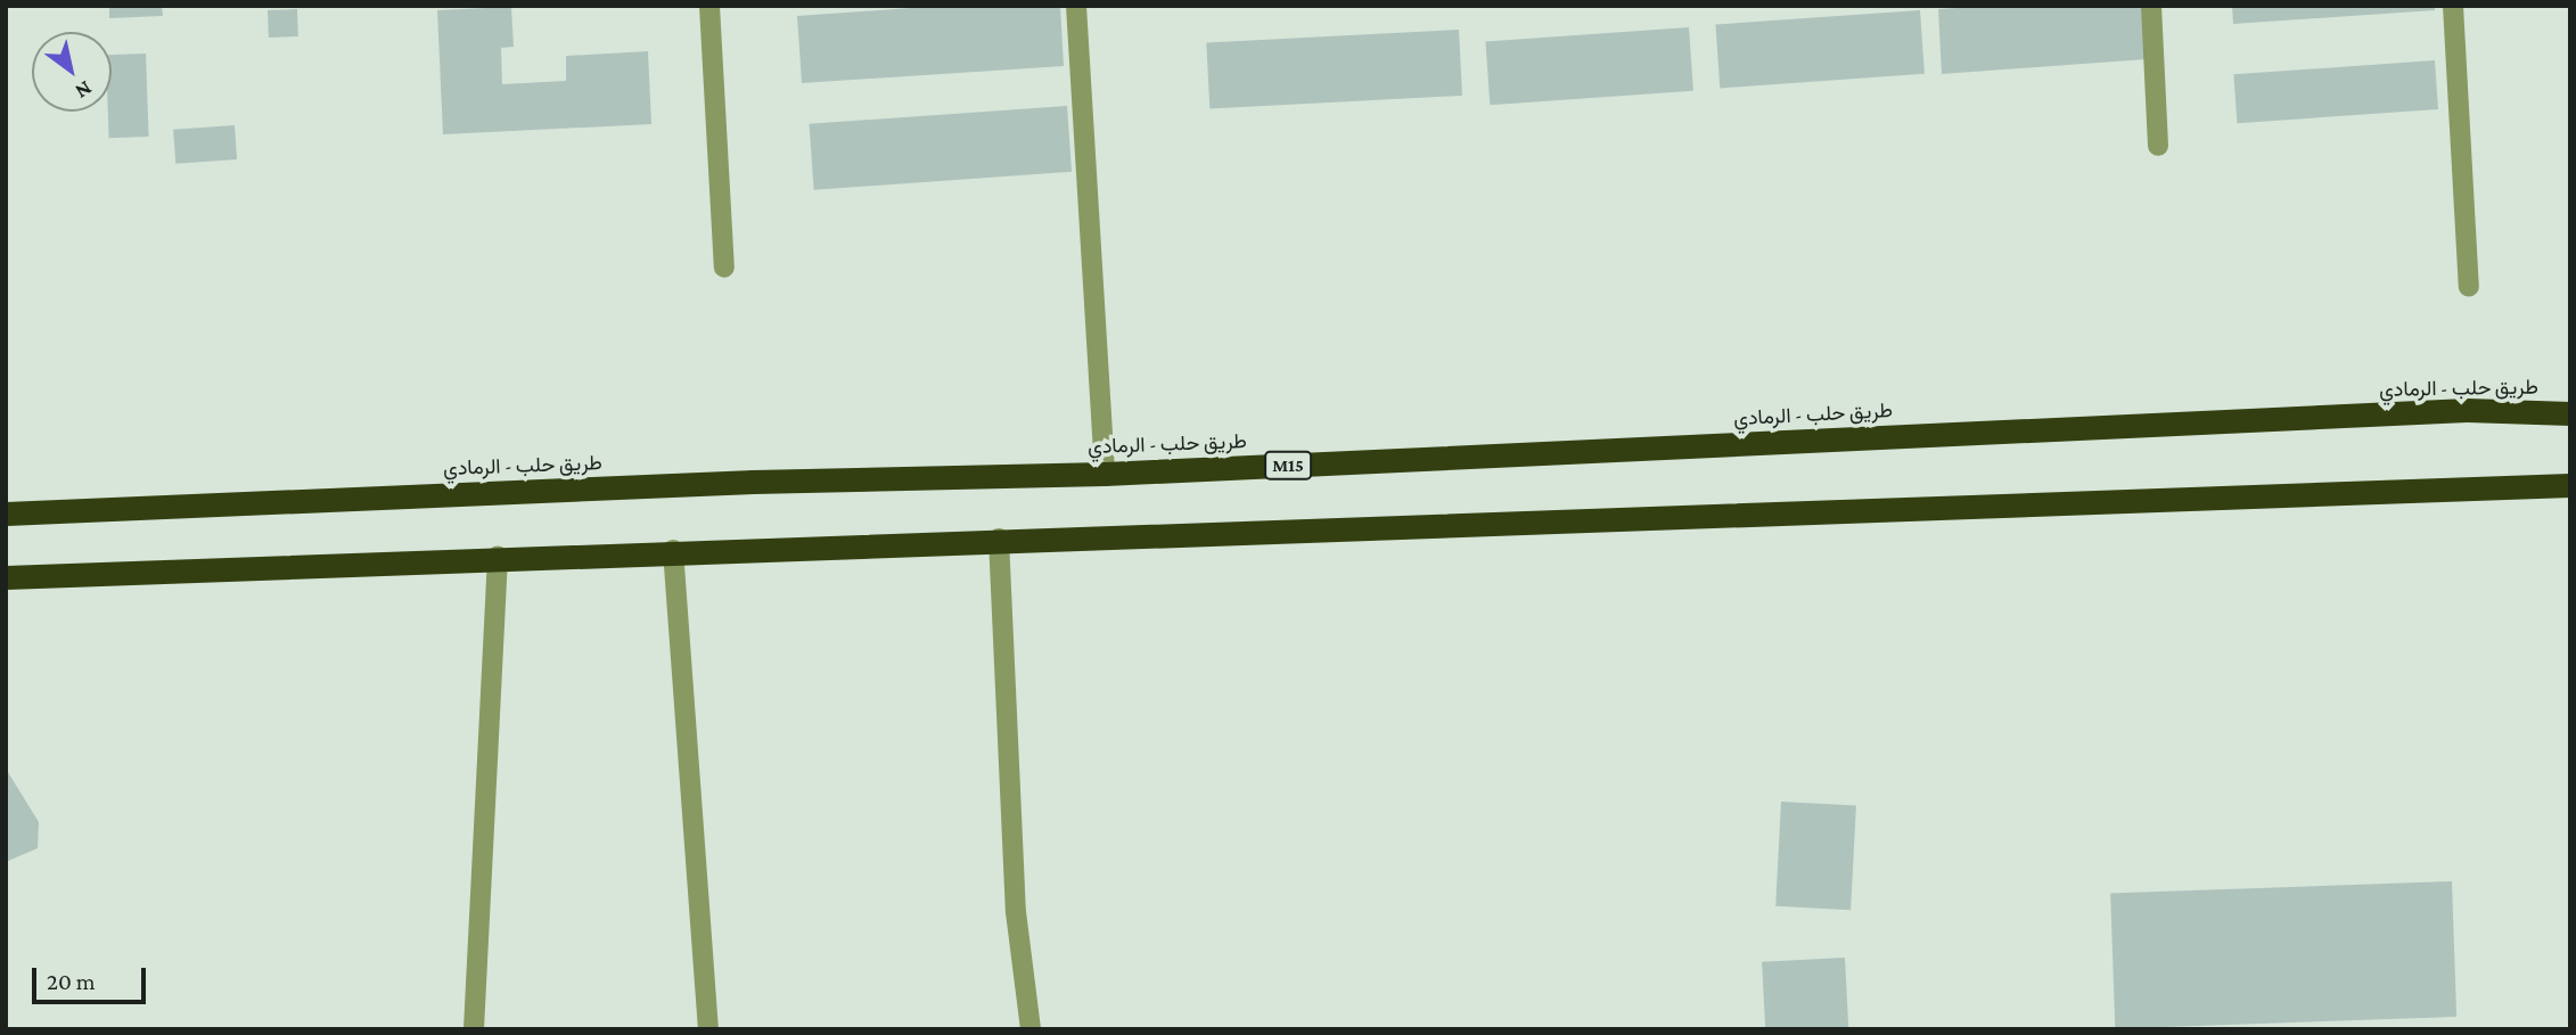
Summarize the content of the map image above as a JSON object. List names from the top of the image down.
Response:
{
  "streets": {
    "highway": ["طريق حلب - الرمادي", "M15"]
  },
  "scale_bar": "20 m",
  "north": "bottom right"
}
